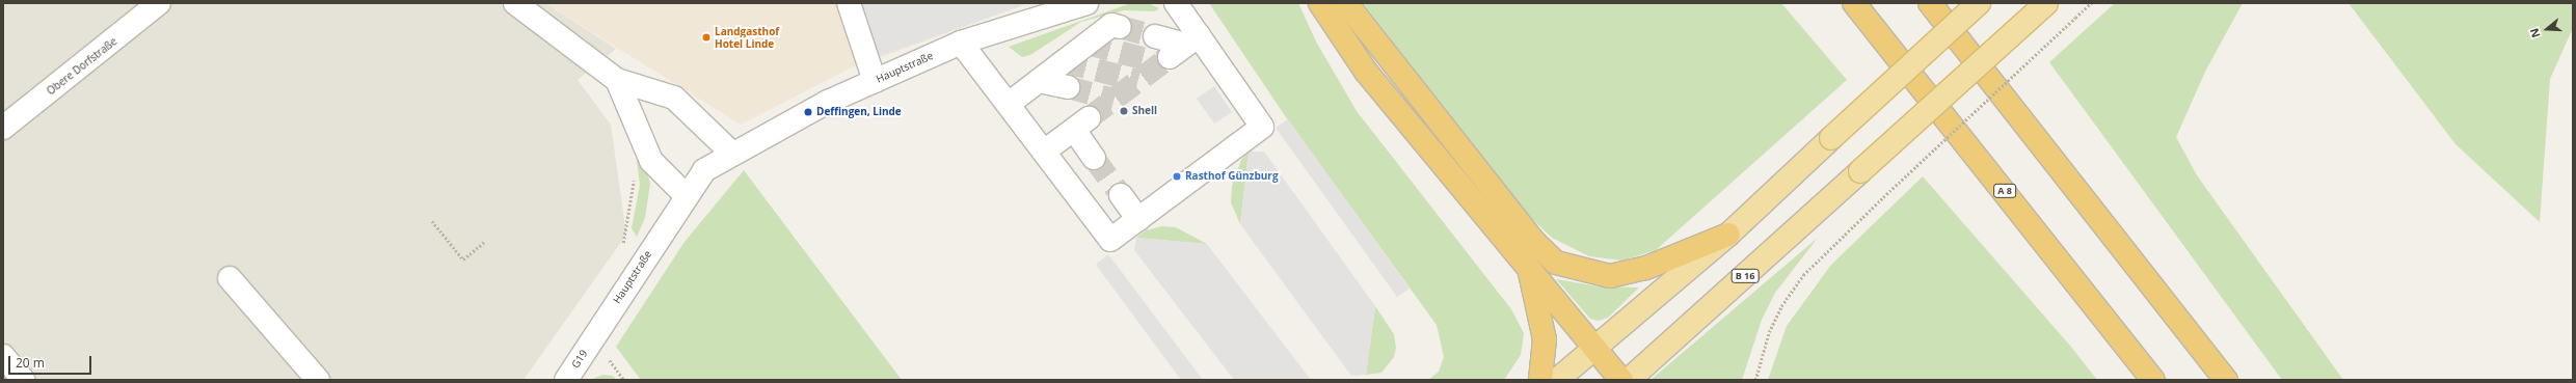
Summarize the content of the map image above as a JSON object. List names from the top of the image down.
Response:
{
  "streets": {
    "highway": ["A 8"],
    "main road": ["B 16"],
    "street": ["Obere Dorfstraße", "Hauptstraße", "G19"]
  },
  "crossings": [
    ["Hauptstraße", "G19"]
  ],
  "places": [
    "Landgasthof Hotel Linde",
    "Shell",
    "Deffingen, Linde",
    "Rasthof Günzburg"
  ],
  "scale_bar": "20 m",
  "north": "left"
}
